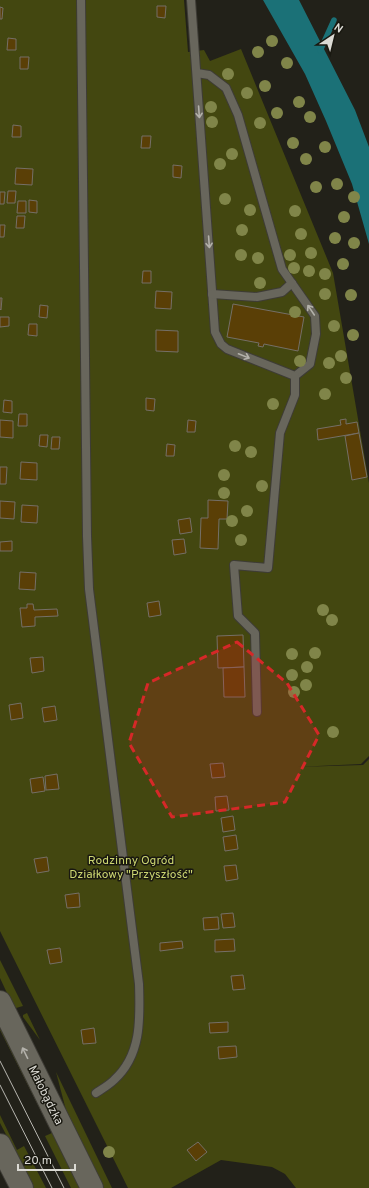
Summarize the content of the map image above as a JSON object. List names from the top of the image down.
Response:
{
  "streets": {
    "street": ["Małobądzka"]
  },
  "one_way": ["Małobądzka"],
  "parks": ["Rodzinny Ogród Działkowy \"Przyszłość\""],
  "scale_bar": "20 m",
  "north": "top right"
}
